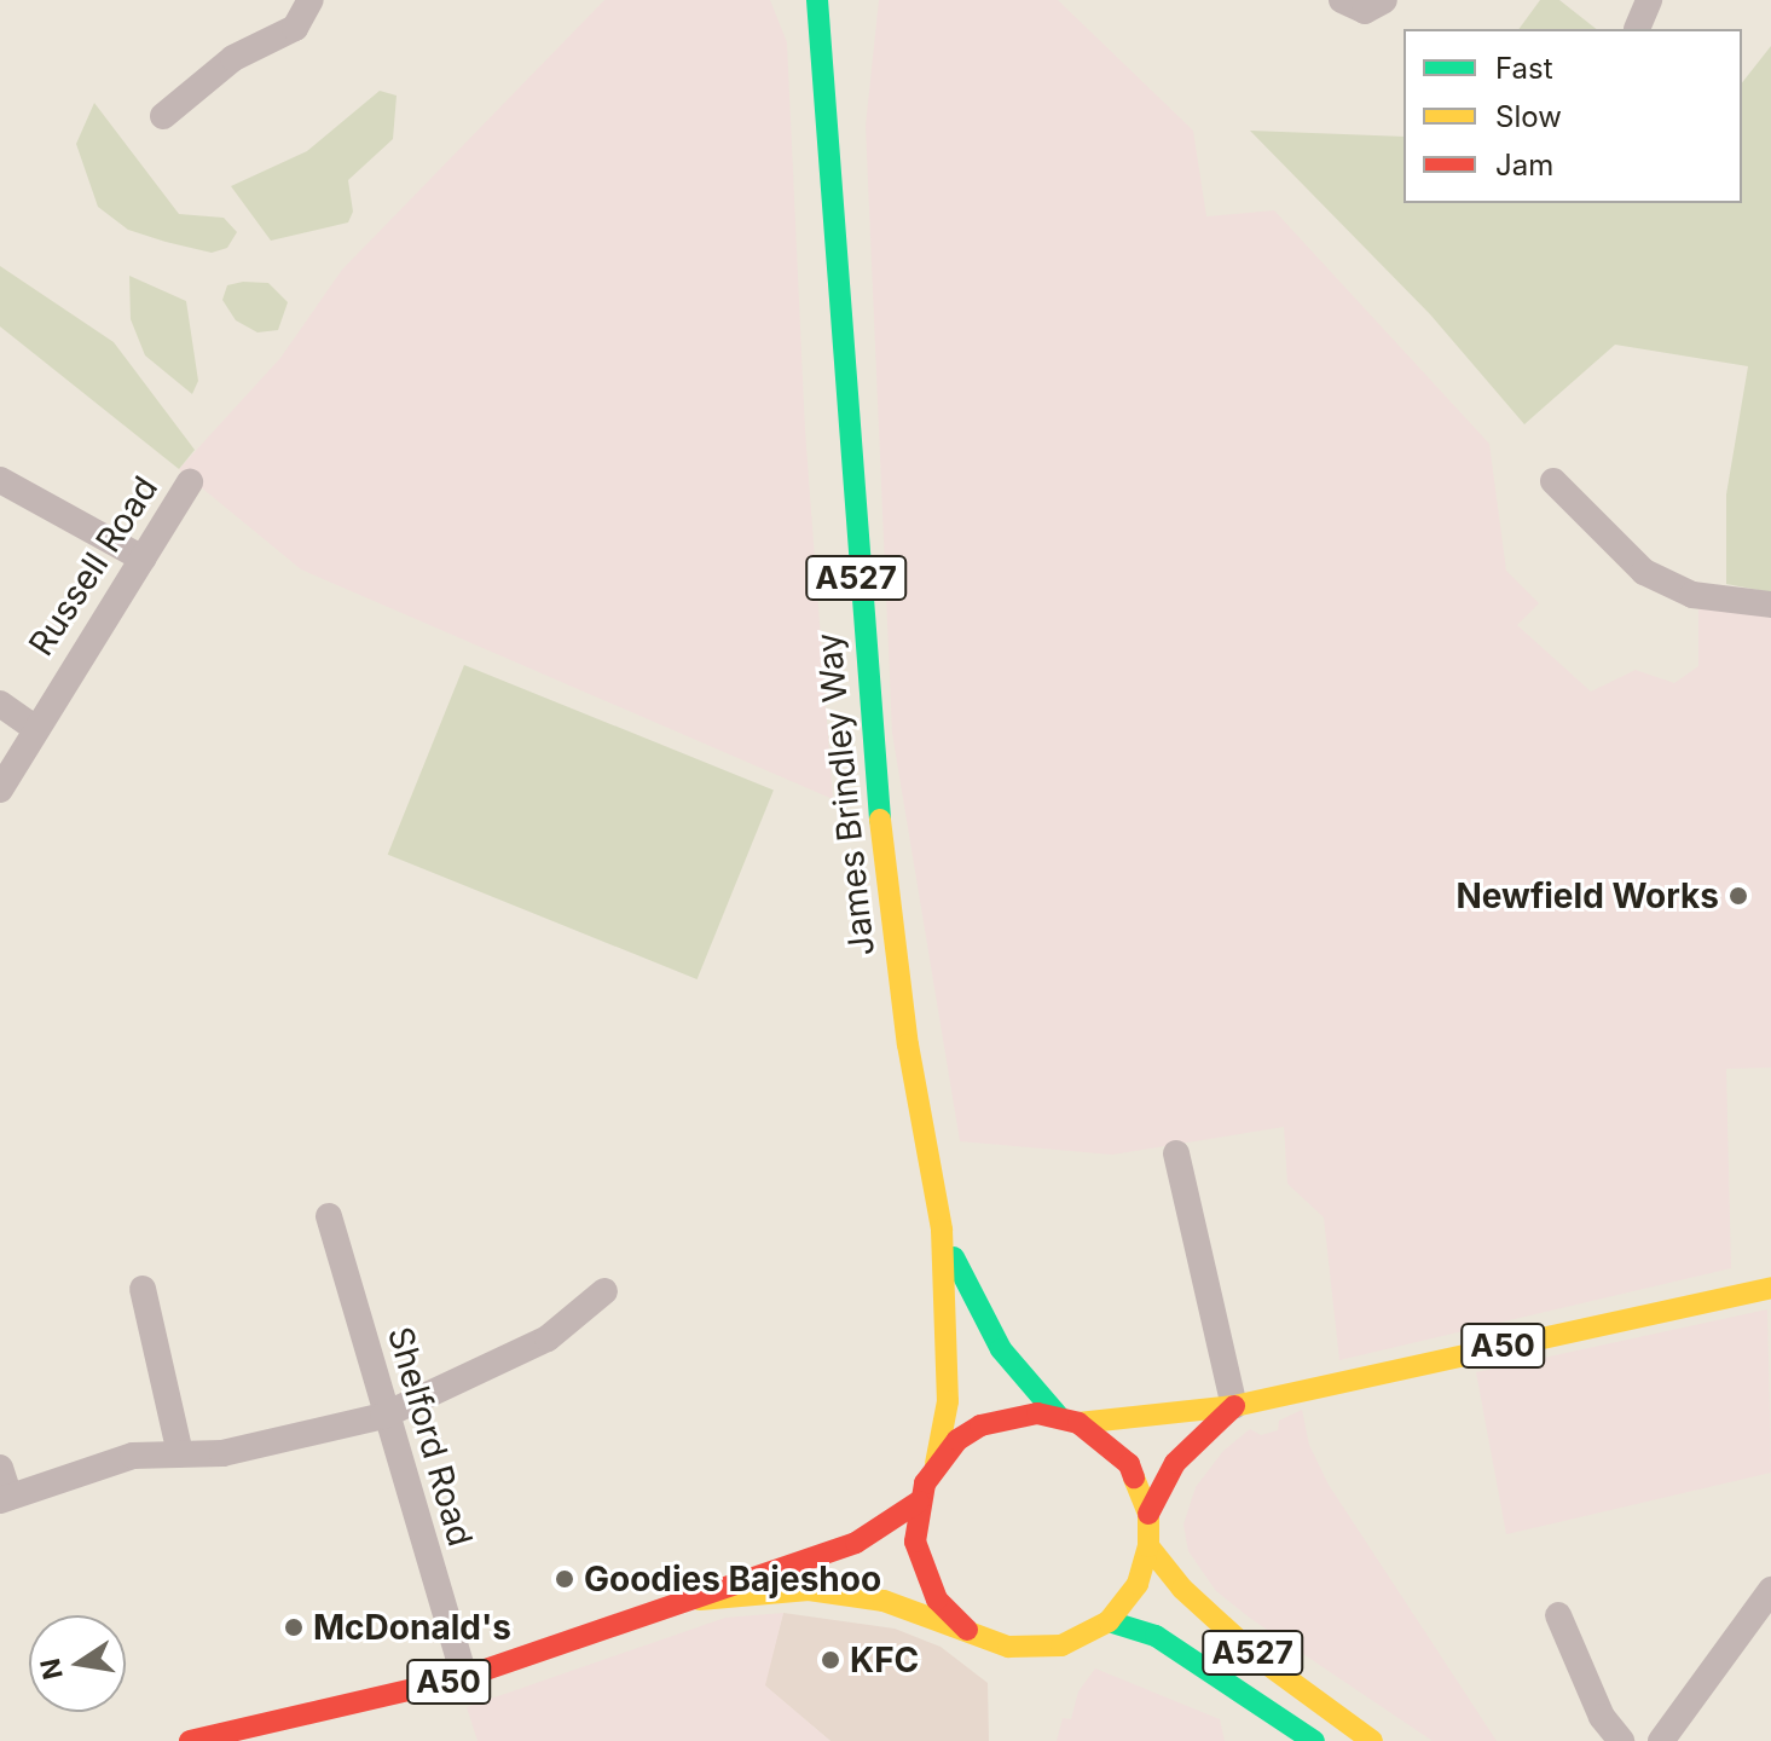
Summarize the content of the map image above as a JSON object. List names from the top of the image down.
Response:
{
  "streets": {
    "main road": ["A527", "James Brindley Way", "A50"],
    "street": ["Russell Road", "Shelford Road"]
  },
  "crossings": [
    ["A527", "James Brindley Way"],
    ["A527", "A50"],
    ["James Brindley Way", "A50"],
    ["A50", "Shelford Road"]
  ],
  "places": [
    "Newfield Works",
    "Goodies Bajeshoo",
    "McDonald's",
    "KFC"
  ],
  "legend": ["Fast", "Slow", "Jam"],
  "north": "left"
}
